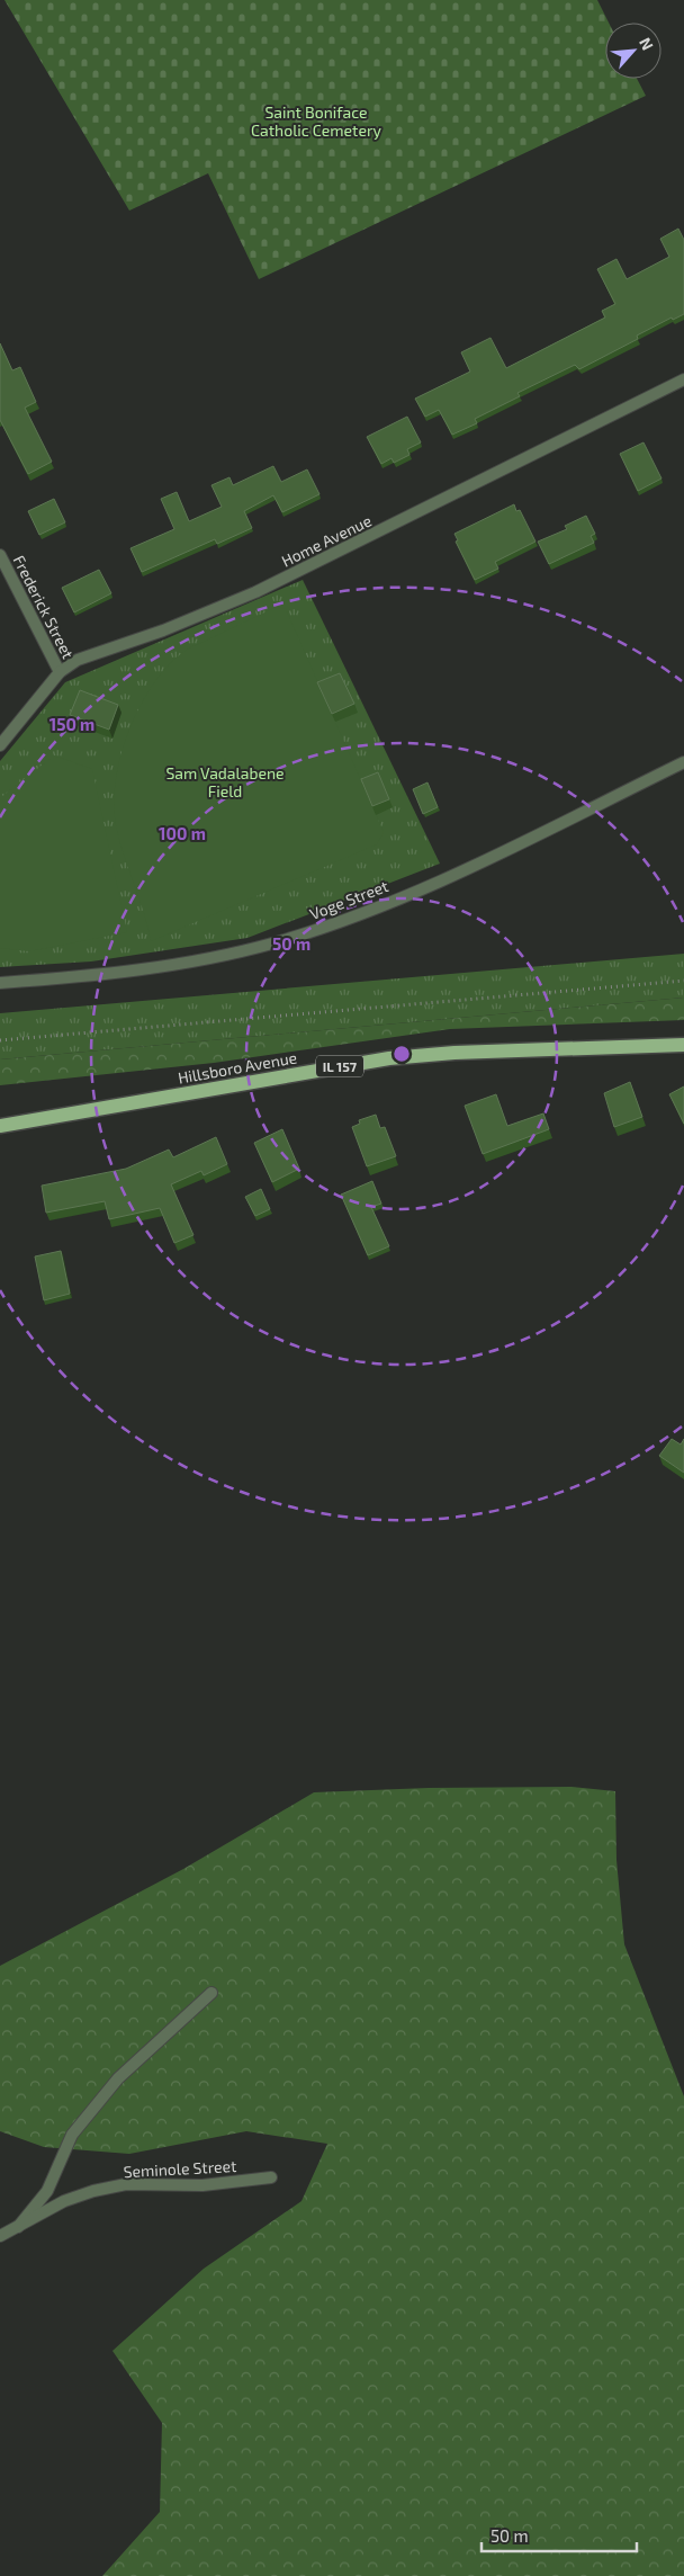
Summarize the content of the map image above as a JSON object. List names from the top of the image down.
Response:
{
  "streets": {
    "main road": ["IL 157", "Hillsboro Avenue"],
    "street": [
      "Home Avenue",
      "Frederick Street",
      "Voge Street",
      "Seminole Street"
    ]
  },
  "crossings": [
    ["Home Avenue", "Frederick Street"]
  ],
  "parks": ["Saint Boniface Catholic Cemetery", "Sam Vadalabene Field"],
  "scale_bar": "50 m",
  "north": "top right",
  "rings": ["150 m", "100 m", "50 m"]
}
